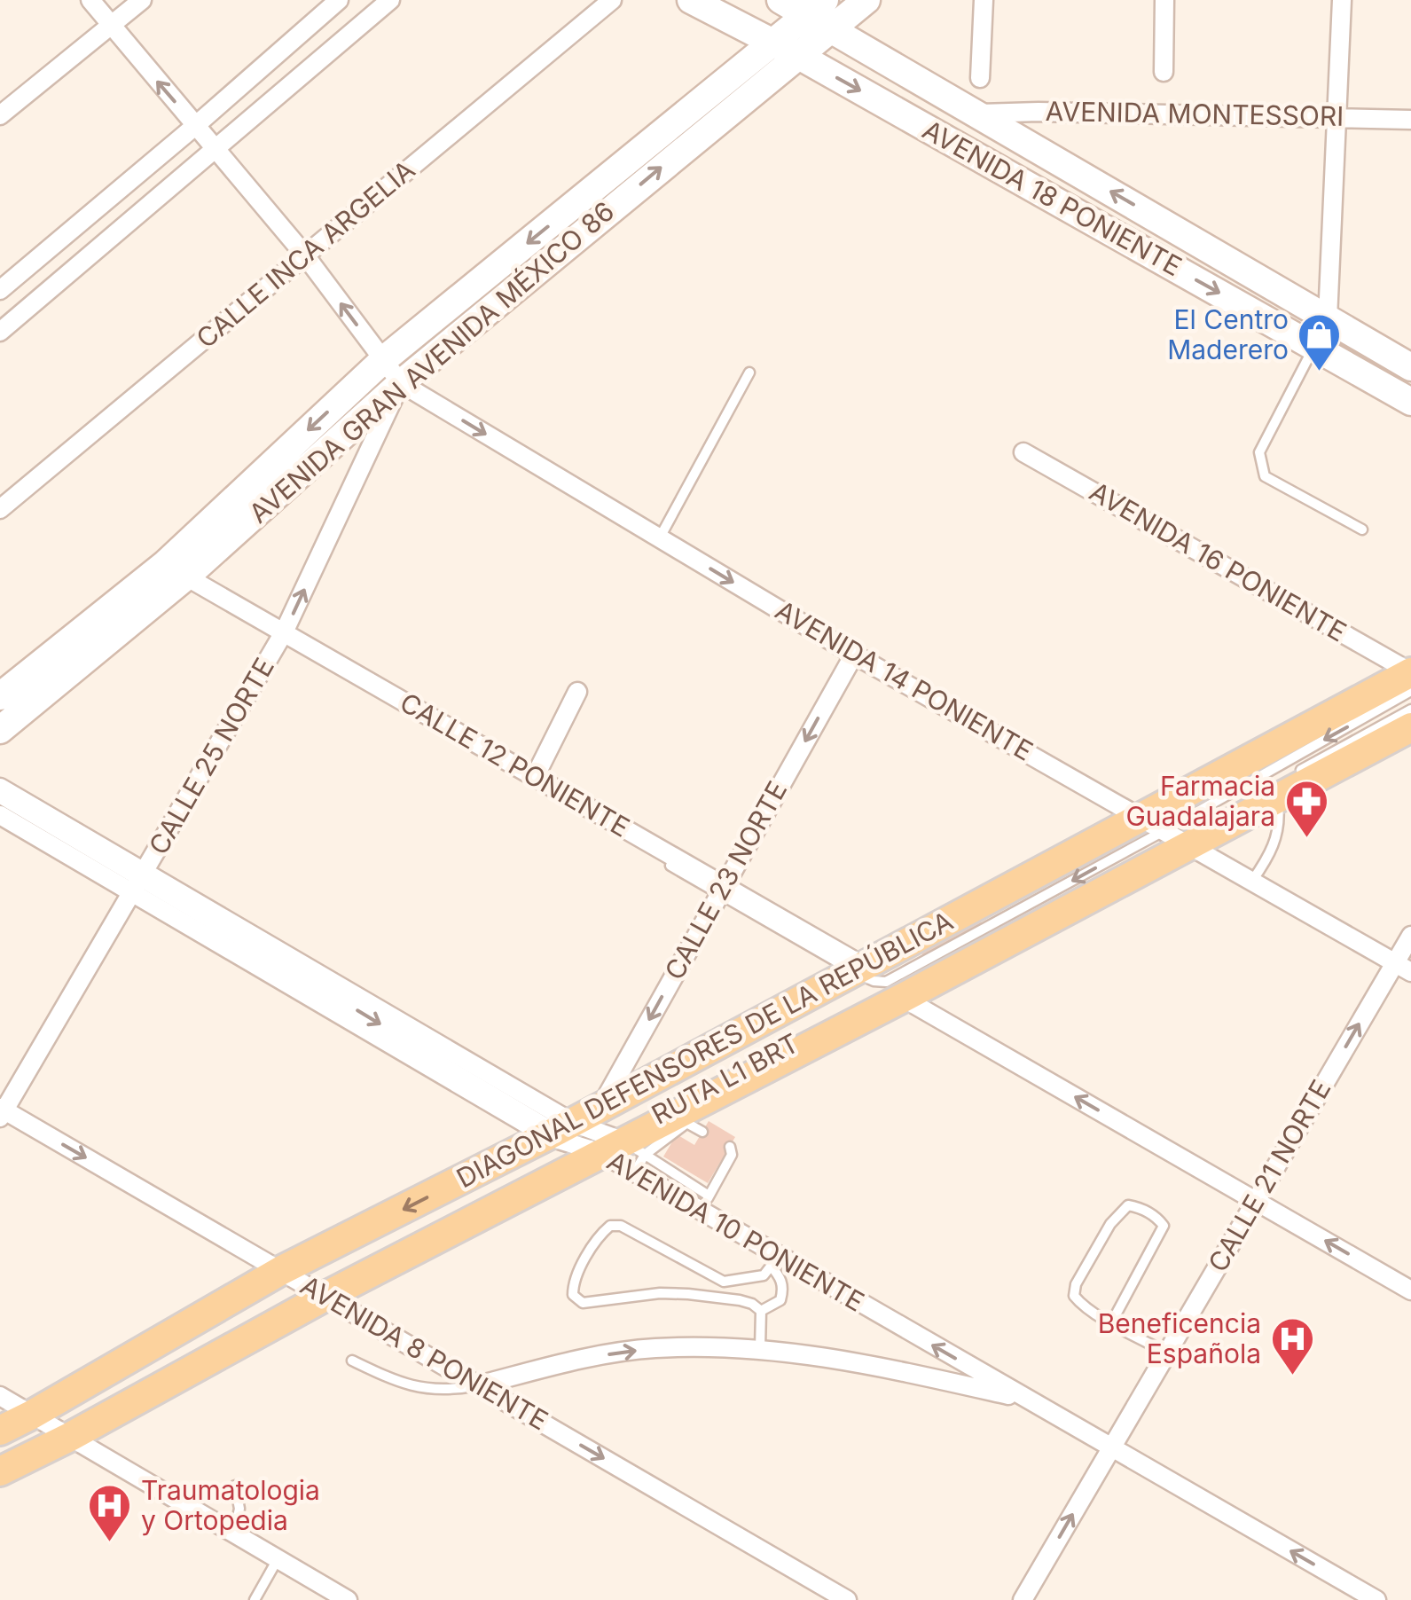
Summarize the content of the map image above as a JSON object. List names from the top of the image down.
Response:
{
  "streets": {
    "main road": ["DIAGONAL DEFENSORES DE LA REPÚBLICA"],
    "street": [
      "AVENIDA MONTESSORI",
      "AVENIDA 18 PONIENTE",
      "CALLE INCA ARGELIA",
      "AVENIDA GRAN AVENIDA MÉXICO 86",
      "AVENIDA 16 PONIENTE",
      "AVENIDA 14 PONIENTE",
      "CALLE 25 NORTE",
      "CALLE 12 PONIENTE",
      "CALLE 23 NORTE",
      "CALLE 21 NORTE",
      "AVENIDA 10 PONIENTE",
      "AVENIDA 8 PONIENTE"
    ],
    "lane": ["RUTA L1 BRT"]
  },
  "crossings": [
    ["AVENIDA MONTESSORI", "AVENIDA 18 PONIENTE"],
    ["AVENIDA 18 PONIENTE", "AVENIDA GRAN AVENIDA MÉXICO 86"],
    ["AVENIDA GRAN AVENIDA MÉXICO 86", "AVENIDA 14 PONIENTE"],
    ["AVENIDA GRAN AVENIDA MÉXICO 86", "CALLE 25 NORTE"],
    ["AVENIDA GRAN AVENIDA MÉXICO 86", "CALLE 12 PONIENTE"],
    ["AVENIDA 16 PONIENTE", "DIAGONAL DEFENSORES DE LA REPÚBLICA"],
    ["AVENIDA 14 PONIENTE", "CALLE 25 NORTE"],
    ["AVENIDA 14 PONIENTE", "CALLE 23 NORTE"],
    ["AVENIDA 14 PONIENTE", "DIAGONAL DEFENSORES DE LA REPÚBLICA"],
    ["AVENIDA 14 PONIENTE", "CALLE 21 NORTE"],
    ["CALLE 25 NORTE", "CALLE 12 PONIENTE"],
    ["CALLE 25 NORTE", "AVENIDA 10 PONIENTE"],
    ["CALLE 25 NORTE", "AVENIDA 8 PONIENTE"],
    ["CALLE 12 PONIENTE", "CALLE 23 NORTE"],
    ["CALLE 12 PONIENTE", "DIAGONAL DEFENSORES DE LA REPÚBLICA"],
    ["CALLE 23 NORTE", "DIAGONAL DEFENSORES DE LA REPÚBLICA"],
    ["DIAGONAL DEFENSORES DE LA REPÚBLICA", "RUTA L1 BRT"],
    ["DIAGONAL DEFENSORES DE LA REPÚBLICA", "AVENIDA 10 PONIENTE"],
    ["DIAGONAL DEFENSORES DE LA REPÚBLICA", "AVENIDA 8 PONIENTE"],
    ["RUTA L1 BRT", "AVENIDA 10 PONIENTE"],
    ["CALLE 21 NORTE", "AVENIDA 10 PONIENTE"]
  ],
  "one_way": [
    "AVENIDA 14 PONIENTE",
    "CALLE 23 NORTE",
    "RUTA L1 BRT",
    "CALLE 21 NORTE",
    "AVENIDA 8 PONIENTE"
  ],
  "places": {
    "shop": ["El Centro Maderero"],
    "pharmacy": ["Farmacia Guadalajara"],
    "hospital": ["Beneficencia Española", "Traumatologia y Ortopedia"]
  }
}
